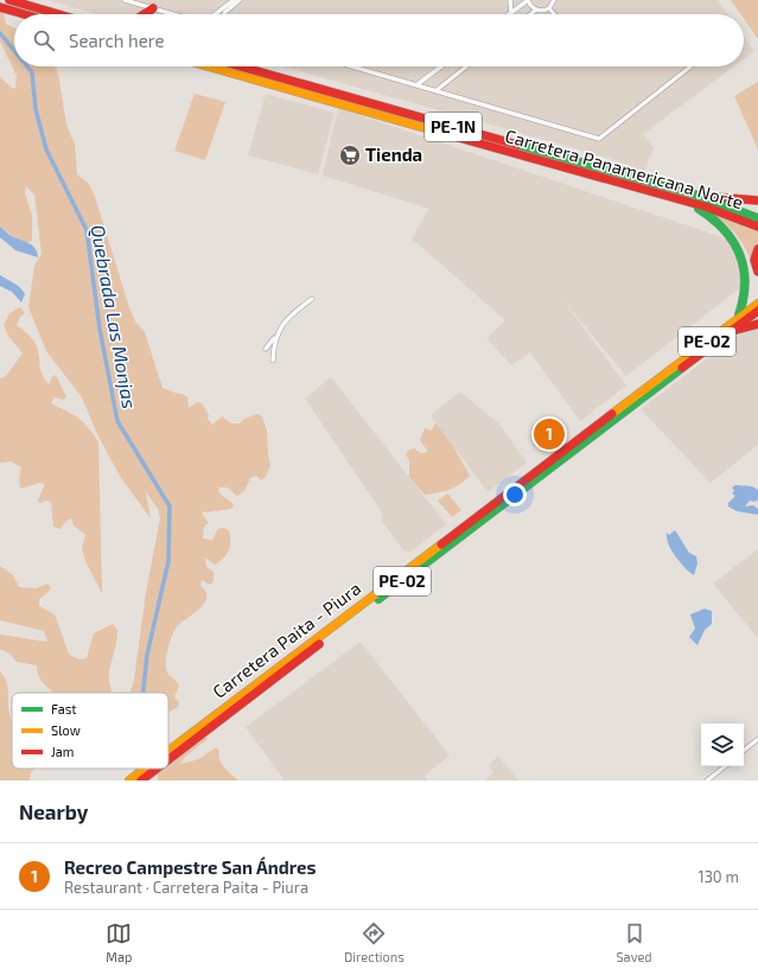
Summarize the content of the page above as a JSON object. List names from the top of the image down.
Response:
{
  "streets": {
    "highway": [
      "PE-1N",
      "Carretera Panamericana Norte",
      "PE-02",
      "Carretera Paita - Piura"
    ]
  },
  "water": ["Quebrada Las Monjas"],
  "places": {
    "supermarket": ["Tienda"]
  },
  "legend": ["Fast", "Slow", "Jam"],
  "page": {
    "search": "Search here",
    "pins": "1",
    "heading": "Nearby",
    "list": [
      {
        "mark": "1",
        "name": "Recreo Campestre San Ándres",
        "note": "Restaurant · Carretera Paita - Piura",
        "value": "130 m"
      }
    ],
    "nav": ["Map", "Directions", "Saved"]
  }
}
